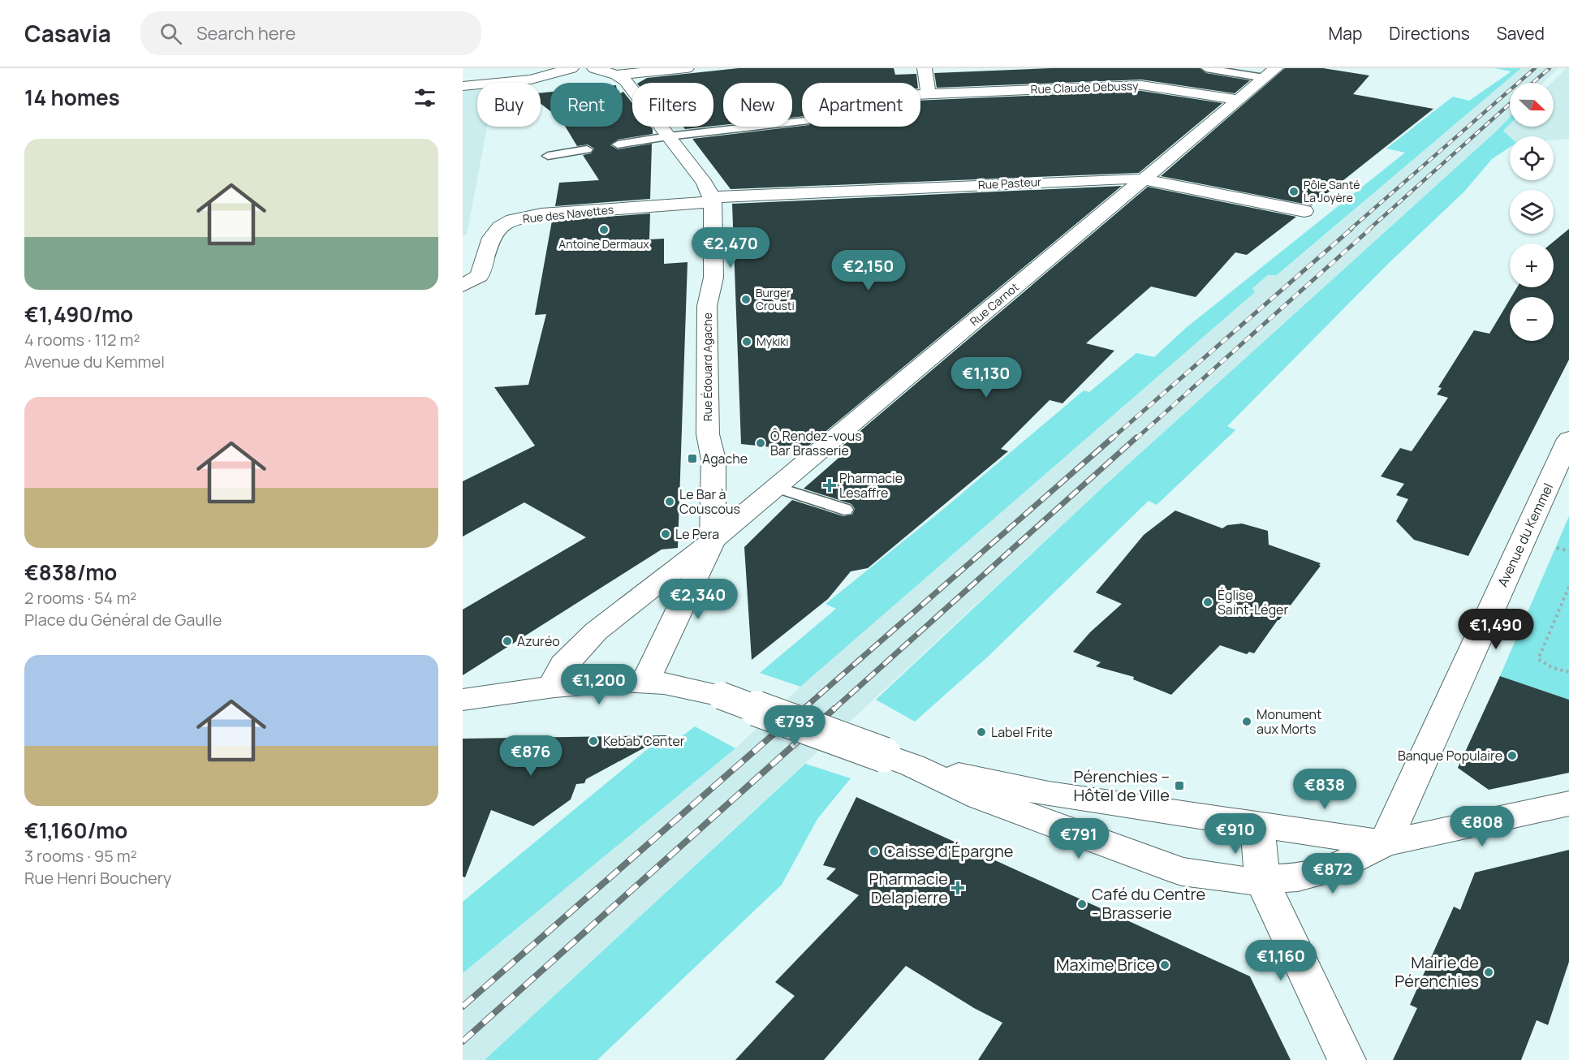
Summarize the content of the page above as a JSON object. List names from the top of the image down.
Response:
{
  "streets": {
    "street": [
      "Rue Claude Debussy",
      "Rue Pasteur",
      "Rue des Navettes",
      "Rue Carnot",
      "Rue Édouard Agache",
      "Avenue du Kemmel"
    ]
  },
  "crossings": [
    ["Rue Claude Debussy", "Rue Carnot"],
    ["Rue Pasteur", "Rue des Navettes"],
    ["Rue Pasteur", "Rue Carnot"],
    ["Rue Pasteur", "Rue Édouard Agache"],
    ["Rue des Navettes", "Rue Édouard Agache"],
    ["Rue Carnot", "Rue Édouard Agache"]
  ],
  "places": {
    "other": [
      "Pôle Santé La Joyère",
      "Antoine Dermaux",
      "Burger Crousti",
      "Mykiki",
      "Ô Rendez-vous Bar Brasserie",
      "Le Bar à Couscous",
      "Le Pera",
      "Église Saint-Léger",
      "Azuréo",
      "Monument aux Morts",
      "Label Frite",
      "Kebab Center",
      "Banque Populaire",
      "Caisse d'Épargne",
      "Café du Centre - Brasserie",
      "Maxime Brice",
      "Mairie de Pérenchies"
    ],
    "transit": ["Agache", "Pérenchies – Hôtel de Ville"],
    "health": ["Pharmacie Lesaffre", "Pharmacie Delapierre"]
  },
  "north": "right",
  "page": {
    "header": "Casavia",
    "search": "Search here",
    "nav": ["Map", "Directions", "Saved"],
    "heading": "14 homes",
    "map_buttons": ["+", "−"],
    "chip": [
      "Buy",
      "Rent",
      "Filters",
      "New",
      "Apartment"
    ],
    "list": [
      {
        "name": "€1,490/mo",
        "note": "4 rooms · 112 m² · Avenue du Kemmel"
      },
      {
        "name": "€838/mo",
        "note": "2 rooms · 54 m² · Place du Général de Gaulle"
      },
      {
        "name": "€1,160/mo",
        "note": "3 rooms · 95 m² · Rue Henri Bouchery"
      }
    ],
    "price": [
      "€2,470",
      "€2,150",
      "€1,130",
      "€2,340",
      "€1,490",
      "€1,200",
      "€793",
      "€876",
      "€838",
      "€808",
      "€910",
      "€791",
      "€872",
      "€1,160"
    ]
  }
}
